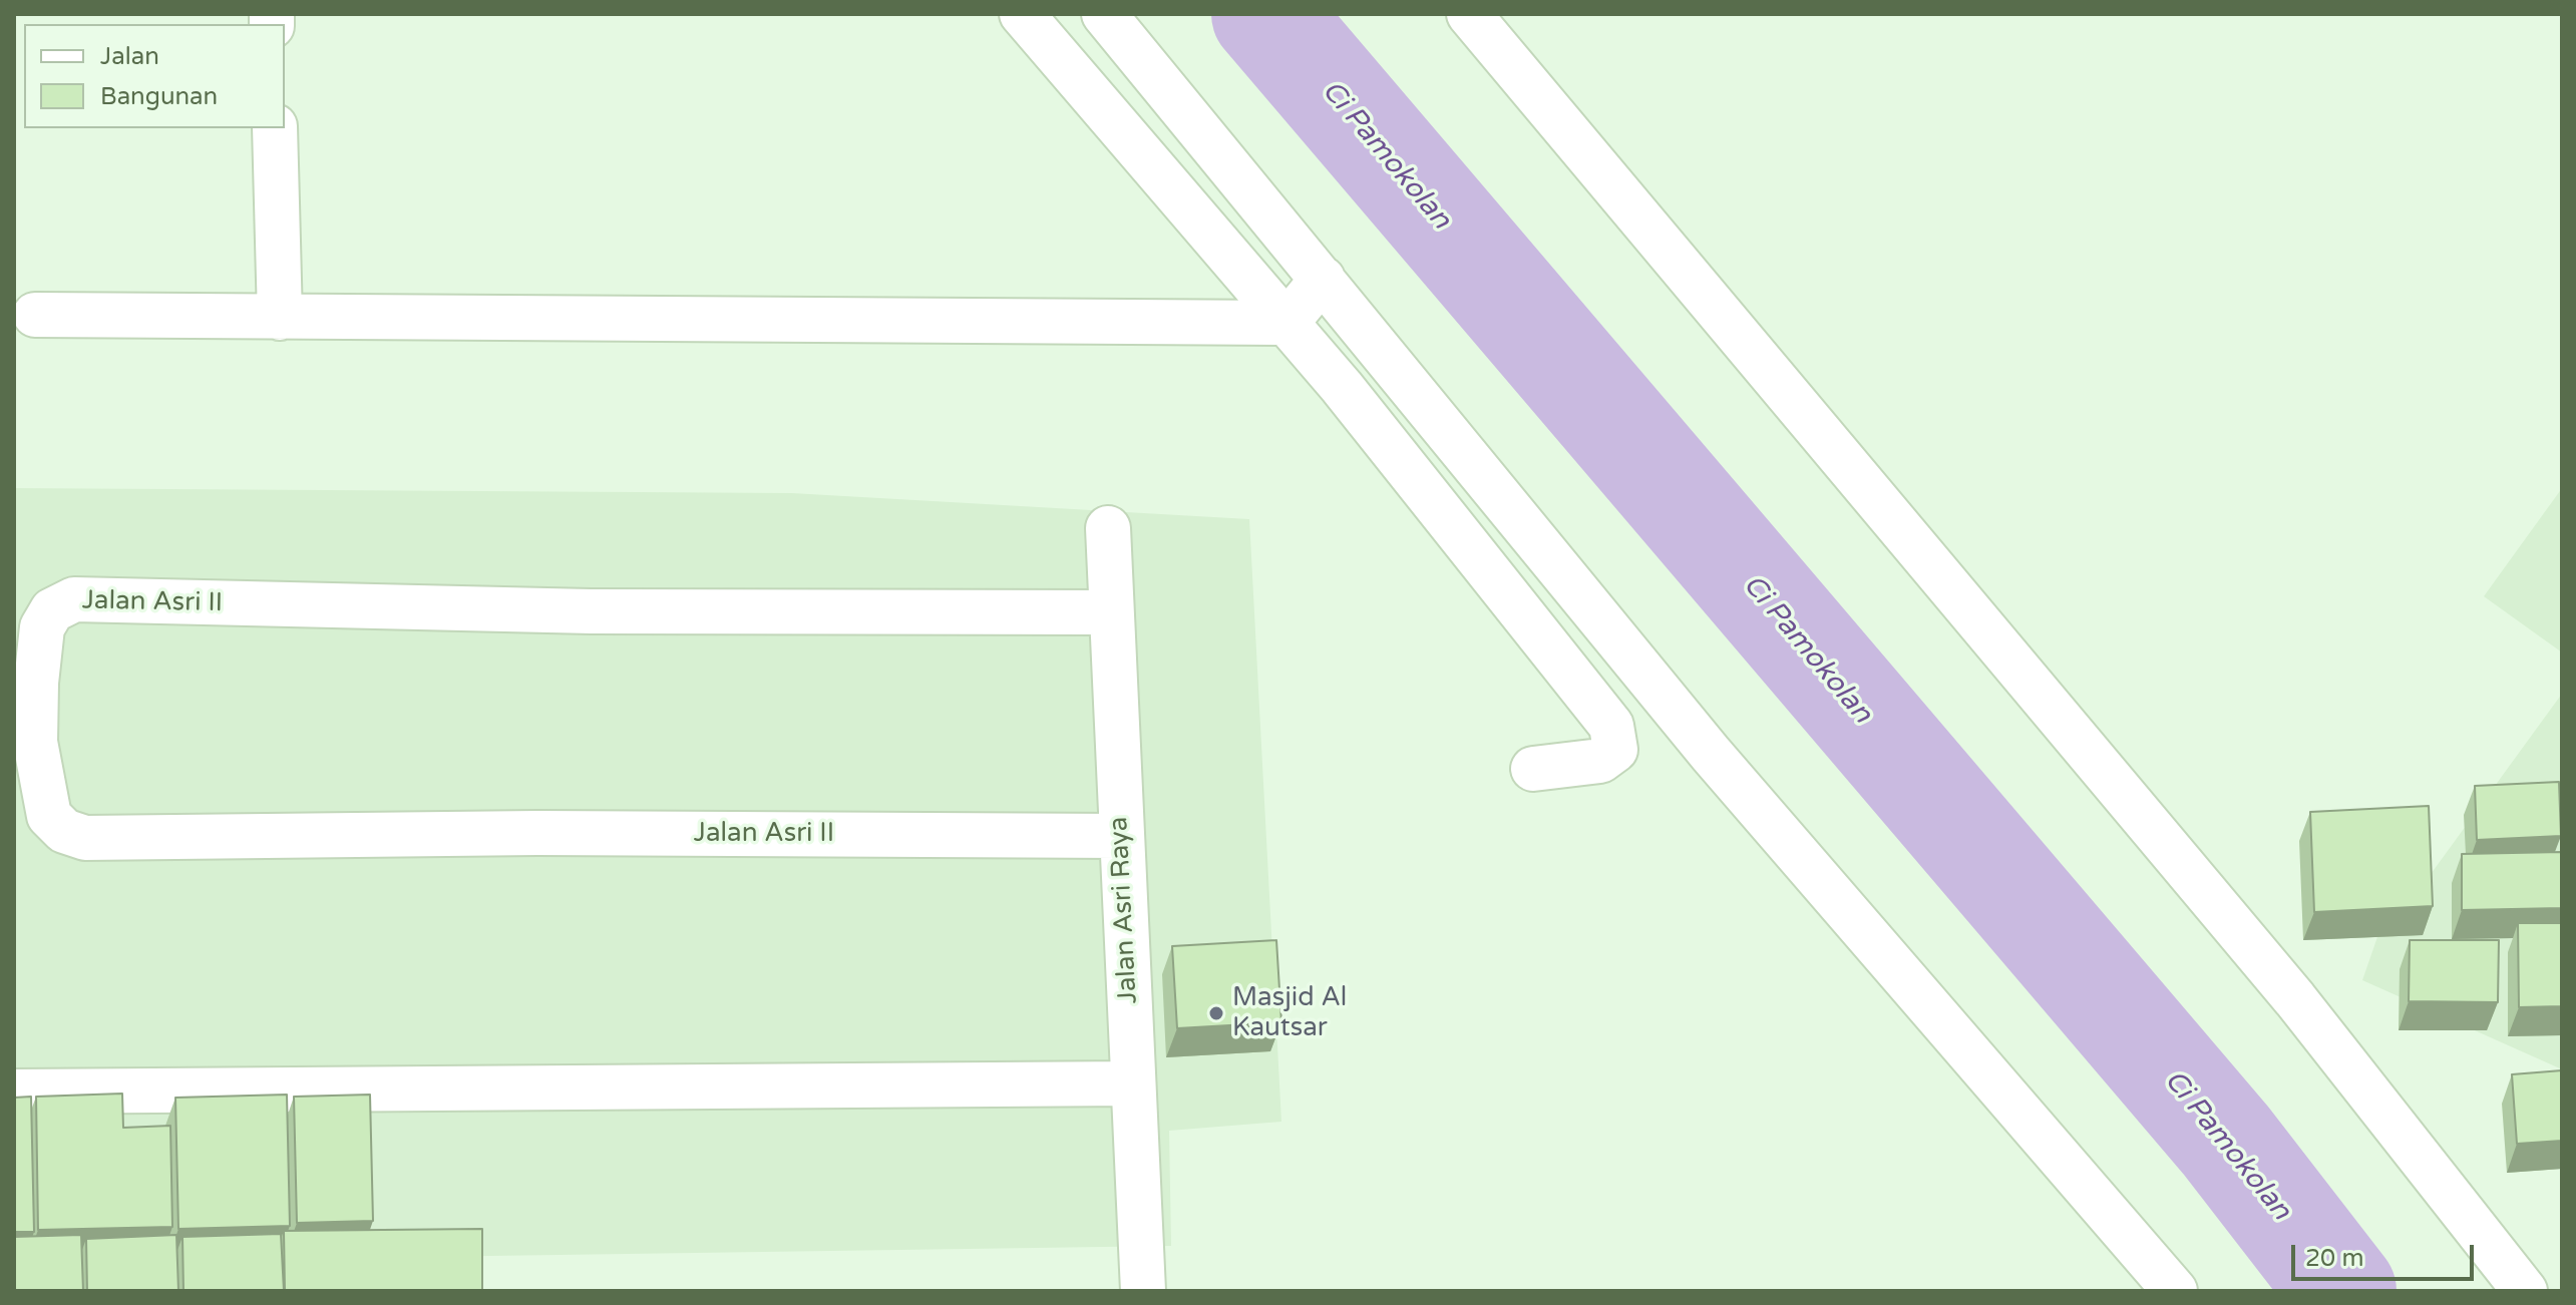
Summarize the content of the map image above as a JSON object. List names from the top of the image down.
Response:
{
  "streets": {
    "street": ["Jalan Asri II", "Jalan Asri Raya"]
  },
  "crossings": [
    ["Jalan Asri II", "Jalan Asri Raya"]
  ],
  "water": ["Ci Pamokolan"],
  "places": ["Masjid Al Kautsar"],
  "legend": ["Jalan", "Bangunan"],
  "scale_bar": "20 m"
}
